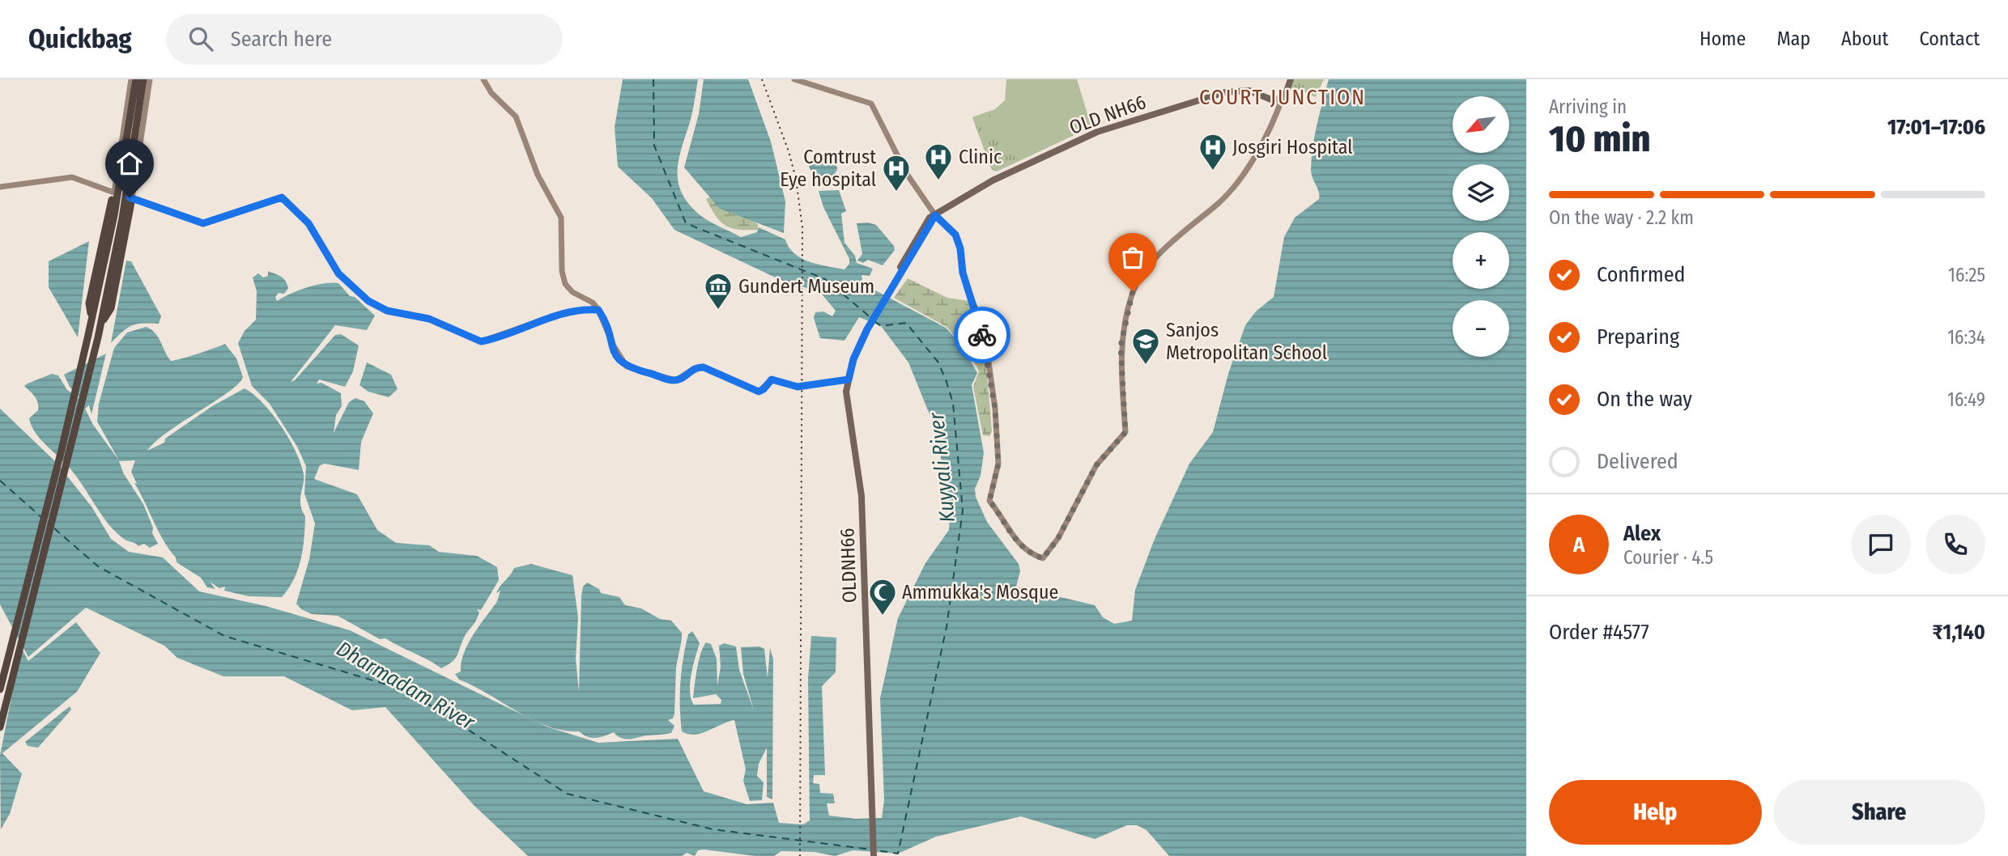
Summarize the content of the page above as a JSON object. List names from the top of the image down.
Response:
{
  "streets": {
    "main road": ["OLD NH66", "OLDNH66"]
  },
  "crossings": [
    ["OLD NH66", "OLDNH66"]
  ],
  "districts": ["COURT JUNCTION"],
  "water": ["Kuyyali River", "Dharmadam River"],
  "places": {
    "hospital": ["Josgiri Hospital", "Clinic", "Comtrust Eye hospital"],
    "museum": ["Gundert Museum"],
    "school or university": ["Sanjos Metropolitan School"],
    "mosque": ["Ammukka's Mosque"]
  },
  "north": "bottom left",
  "page": {
    "header": "Quickbag",
    "search": "Search here",
    "nav": [
      "Home",
      "Map",
      "About",
      "Contact"
    ],
    "heading": ["10 min", "Arriving in", "17:01–17:06"],
    "panel": [
      "Alex",
      "Courier · 4.5",
      "Order #4577",
      "₹1,140"
    ],
    "map_buttons": ["+", "−"],
    "bar": "On the way · 2.2 km",
    "list": [
      ["Confirmed", "16:25"],
      ["Preparing", "16:34"],
      ["On the way", "16:49"],
      "Delivered"
    ],
    "round": "A",
    "buttons": ["Help", "Share"]
  }
}
